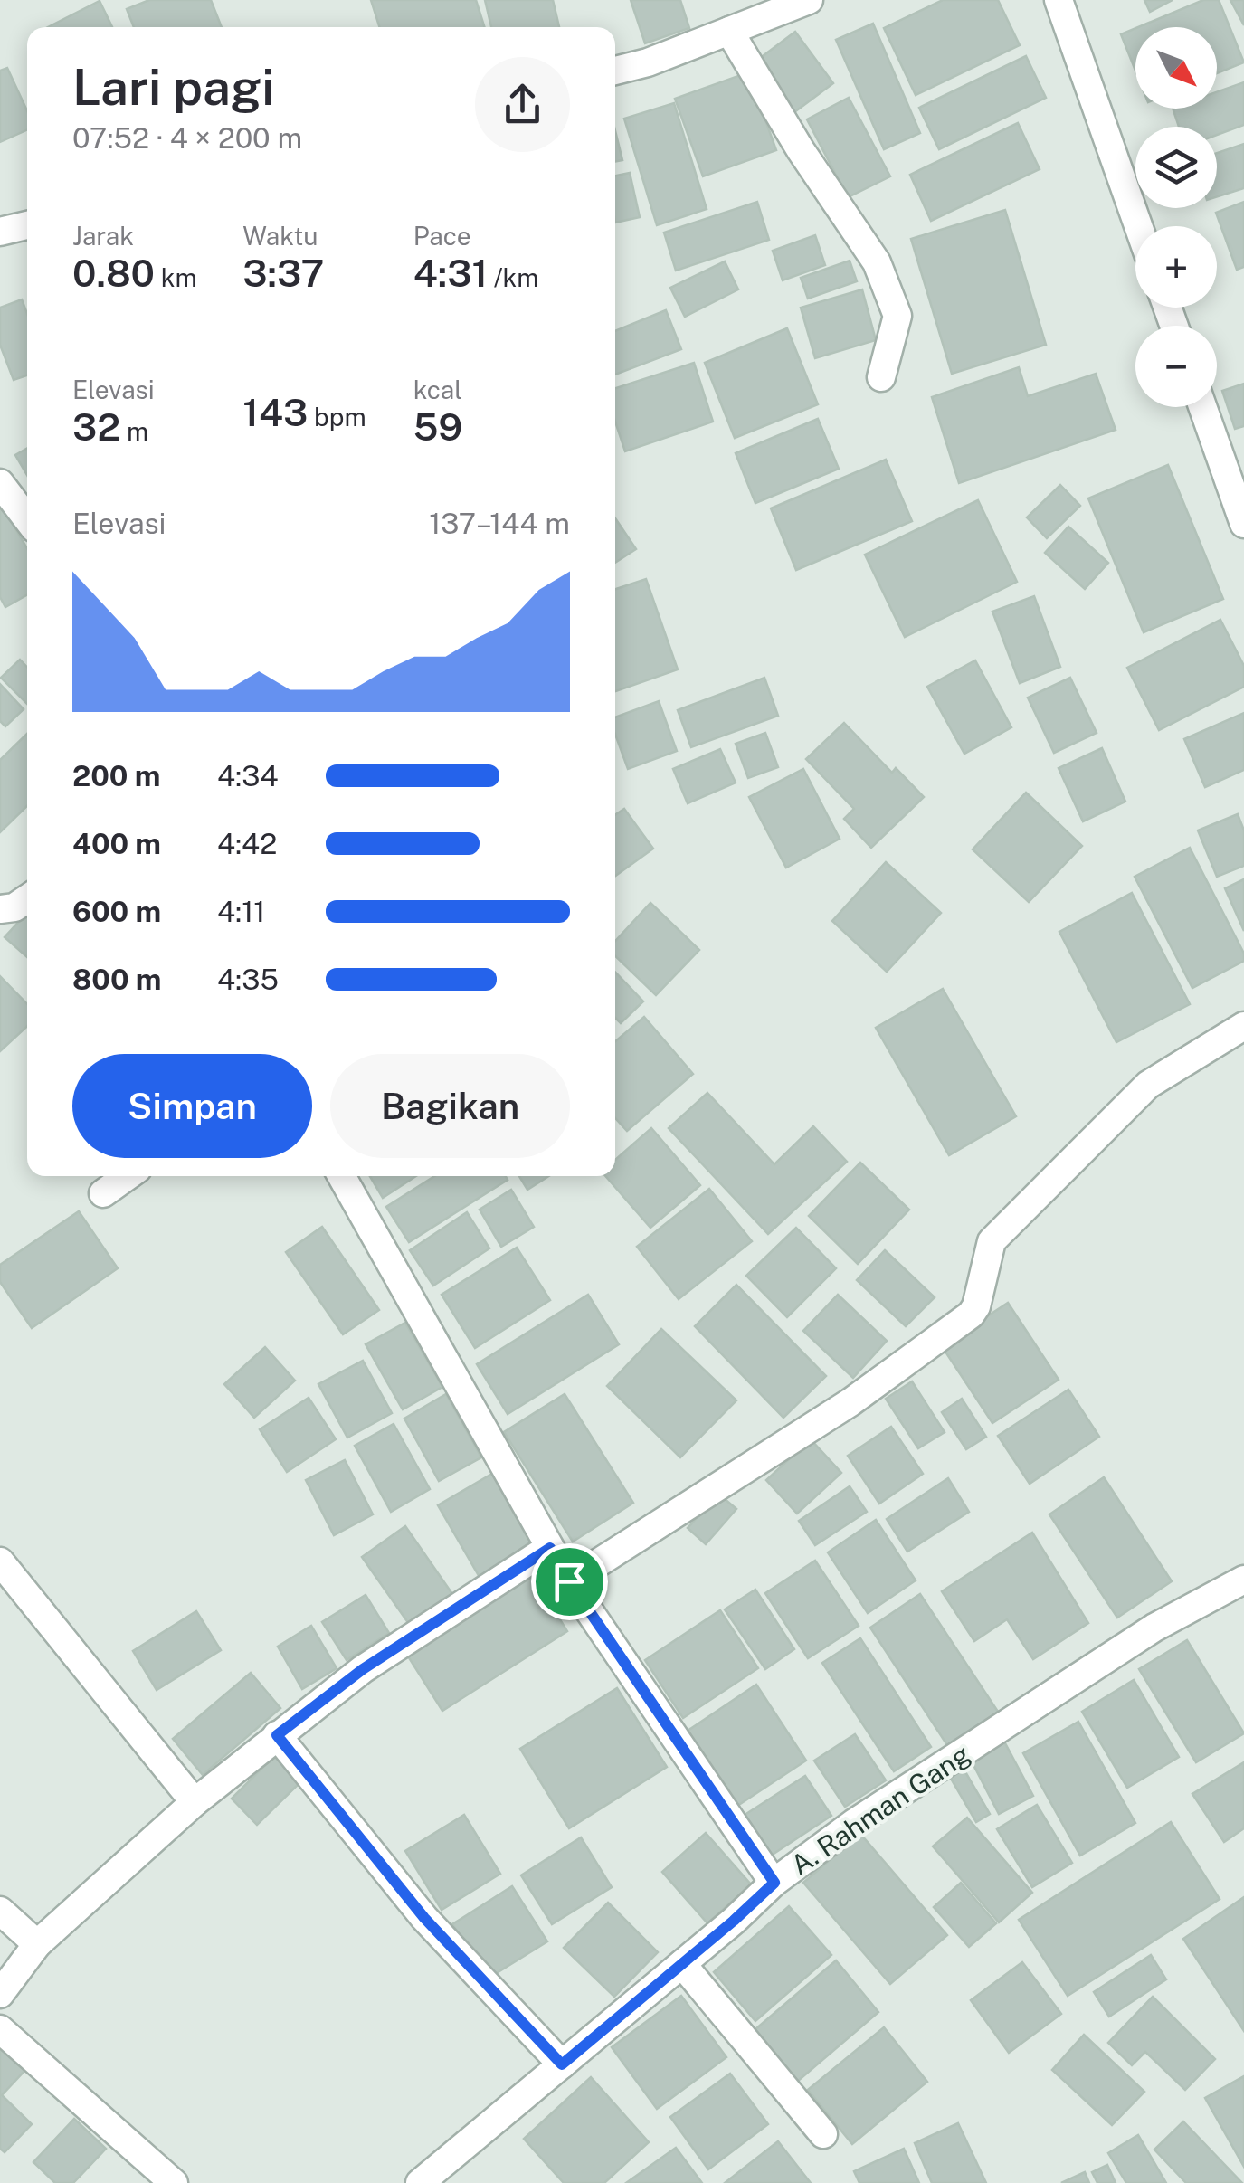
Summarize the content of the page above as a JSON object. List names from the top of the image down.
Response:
{
  "streets": {
    "street": ["A. Rahman Gang"]
  },
  "north": "bottom right",
  "page": {
    "map_buttons": ["+", "−"],
    "heading": ["Lari pagi", "07:52 · 4 × 200 m"],
    "stats": [
      ["Jarak", "0.80 km"],
      ["Waktu", "3:37"],
      ["Pace", "4:31 /km"],
      ["Elevasi", "32 m"],
      ["143 bpm"],
      ["kcal", "59"]
    ],
    "chart": ["Elevasi", "137–144 m"],
    "list": [
      {
        "name": "200 m",
        "note": "4:34"
      },
      {
        "name": "400 m",
        "note": "4:42"
      },
      {
        "name": "600 m",
        "note": "4:11"
      },
      {
        "name": "800 m",
        "note": "4:35"
      }
    ],
    "buttons": ["Simpan", "Bagikan"]
  }
}
